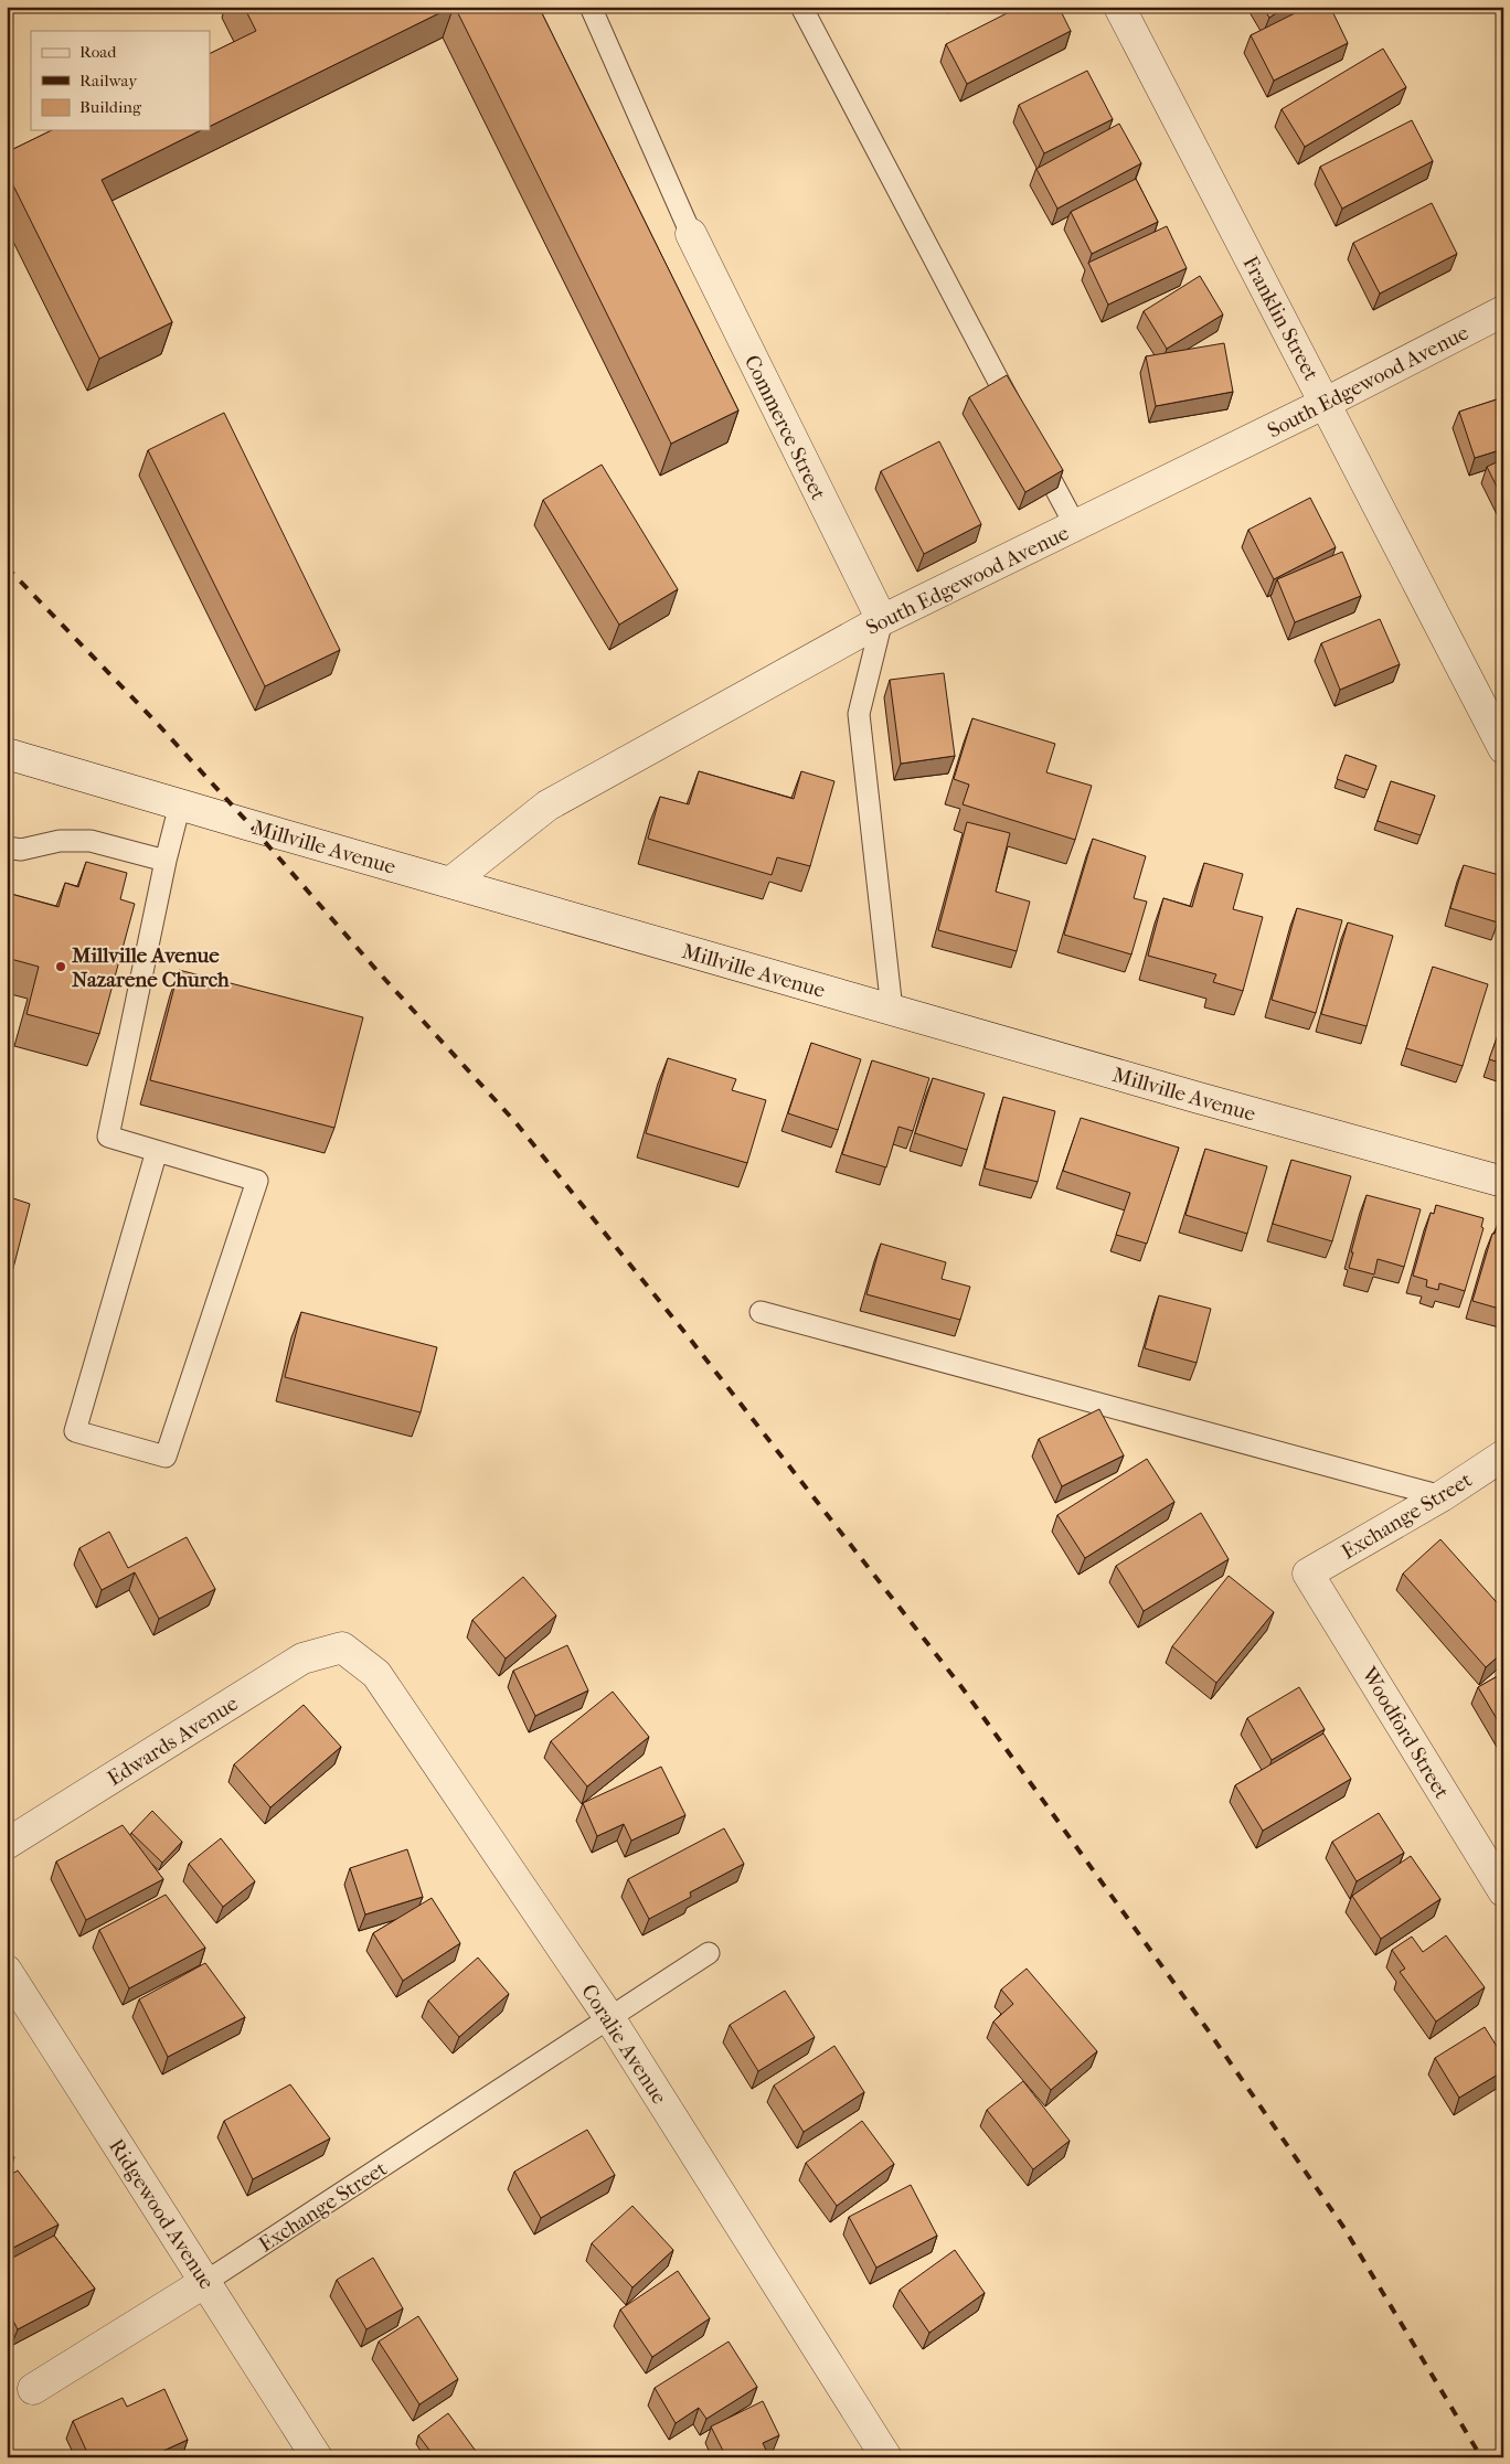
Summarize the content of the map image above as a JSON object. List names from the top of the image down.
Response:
{
  "streets": {
    "street": [
      "Franklin Street",
      "South Edgewood Avenue",
      "Commerce Street",
      "Millville Avenue",
      "Exchange Street",
      "Woodford Street",
      "Edwards Avenue",
      "Coralie Avenue",
      "Ridgewood Avenue"
    ]
  },
  "crossings": [
    ["Franklin Street", "South Edgewood Avenue"],
    ["South Edgewood Avenue", "Commerce Street"],
    ["South Edgewood Avenue", "Millville Avenue"],
    ["Exchange Street", "Woodford Street"],
    ["Exchange Street", "Coralie Avenue"],
    ["Exchange Street", "Ridgewood Avenue"],
    ["Edwards Avenue", "Coralie Avenue"]
  ],
  "places": ["Millville Avenue Nazarene Church"],
  "legend": ["Road", "Railway", "Building"]
}
